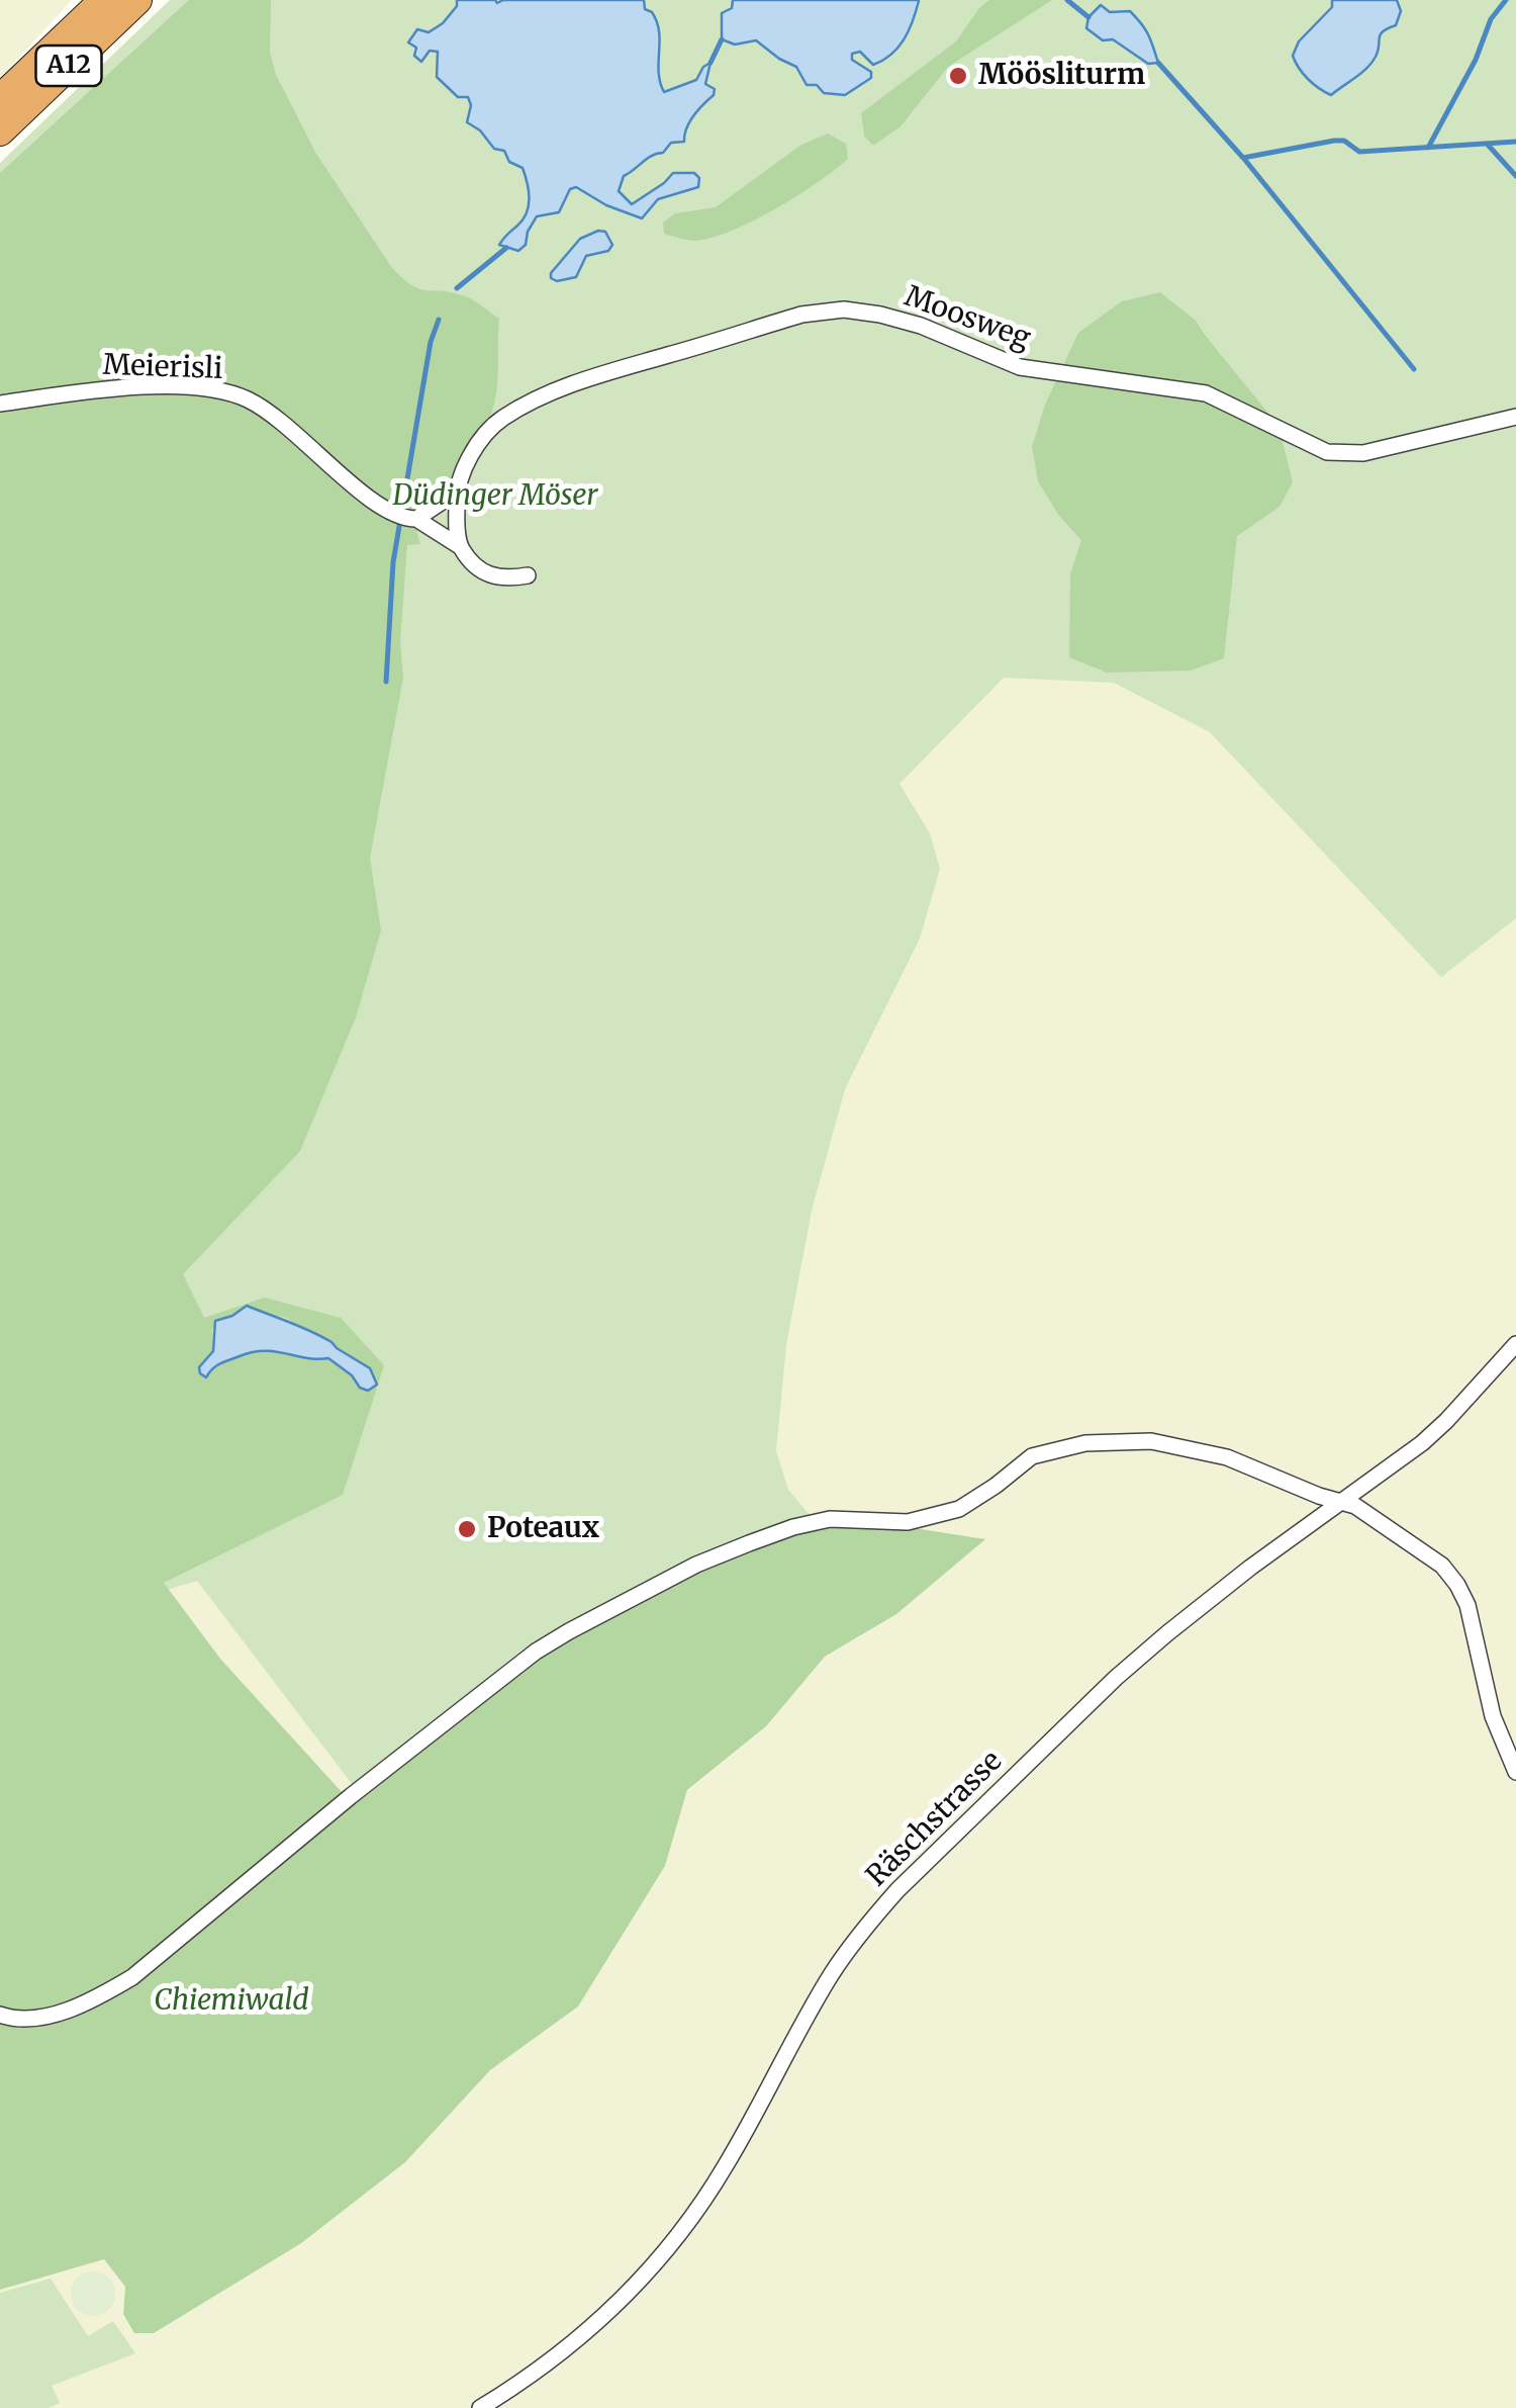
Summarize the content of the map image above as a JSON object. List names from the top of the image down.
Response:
{
  "streets": {
    "highway": ["A12"],
    "street": ["Moosweg", "Meierisli", "Räschstrasse"]
  },
  "parks": ["Düdinger Möser", "Chiemiwald"],
  "places": ["Möösliturm", "Poteaux"]
}
